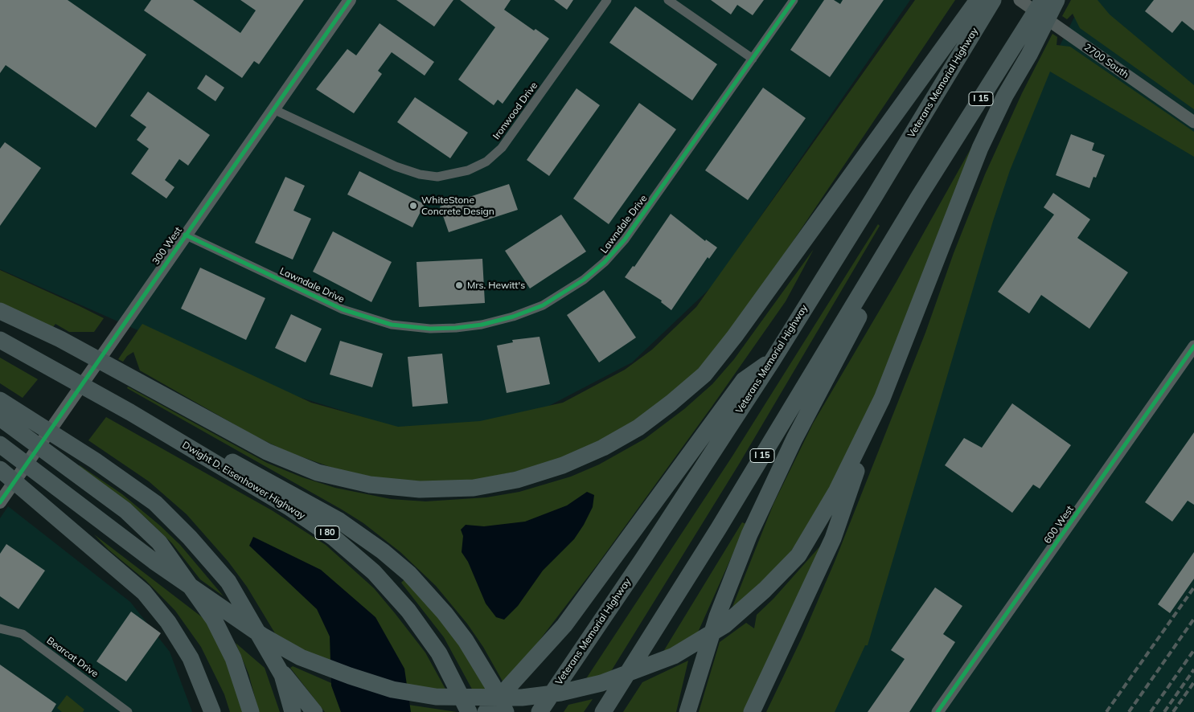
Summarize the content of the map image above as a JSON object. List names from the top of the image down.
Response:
{
  "streets": {
    "highway": [
      "Veterans Memorial Highway",
      "I 15",
      "Dwight D. Eisenhower Highway",
      "I 80"
    ],
    "main road": ["300 West"],
    "street": [
      "2700 South",
      "Ironwood Drive",
      "Lawndale Drive",
      "600 West",
      "Bearcat Drive"
    ]
  },
  "crossings": [
    ["Ironwood Drive", "300 West"],
    ["Lawndale Drive", "300 West"]
  ],
  "places": ["WhiteStone Concrete Design", "Mrs. Hewitt's"]
}
